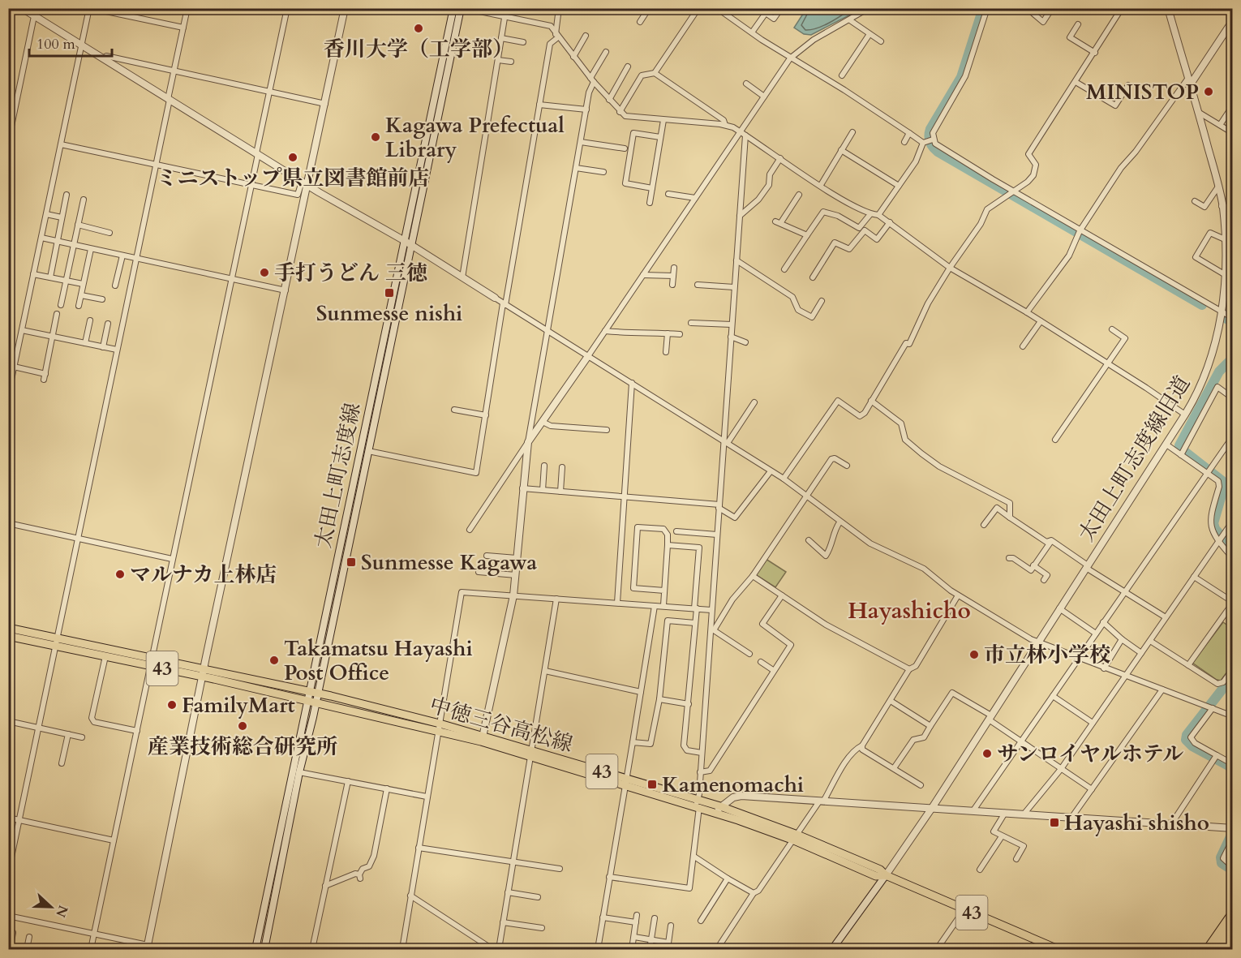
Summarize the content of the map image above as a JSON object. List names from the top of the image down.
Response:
{
  "streets": {
    "main road": ["太田上町志度線", "43", "中徳三谷高松線"],
    "street": ["太田上町志度線旧道"]
  },
  "crossings": [
    ["太田上町志度線旧道", "中徳三谷高松線"],
    ["太田上町志度線", "中徳三谷高松線"]
  ],
  "districts": ["Hayashicho"],
  "places": {
    "other": [
      "香川大学（工学部）",
      "MINISTOP",
      "Kagawa Prefectual Library",
      "ミニストップ県立図書館前店",
      "手打うどん 三徳",
      "マルナカ上林店",
      "市立林小学校",
      "Takamatsu Hayashi Post Office",
      "FamilyMart",
      "産業技術総合研究所",
      "サンロイヤルホテル"
    ],
    "transit": [
      "Sunmesse nishi",
      "Sunmesse Kagawa",
      "Kamenomachi",
      "Hayashi shisho"
    ]
  },
  "scale_bar": "100 m",
  "north": "right"
}
